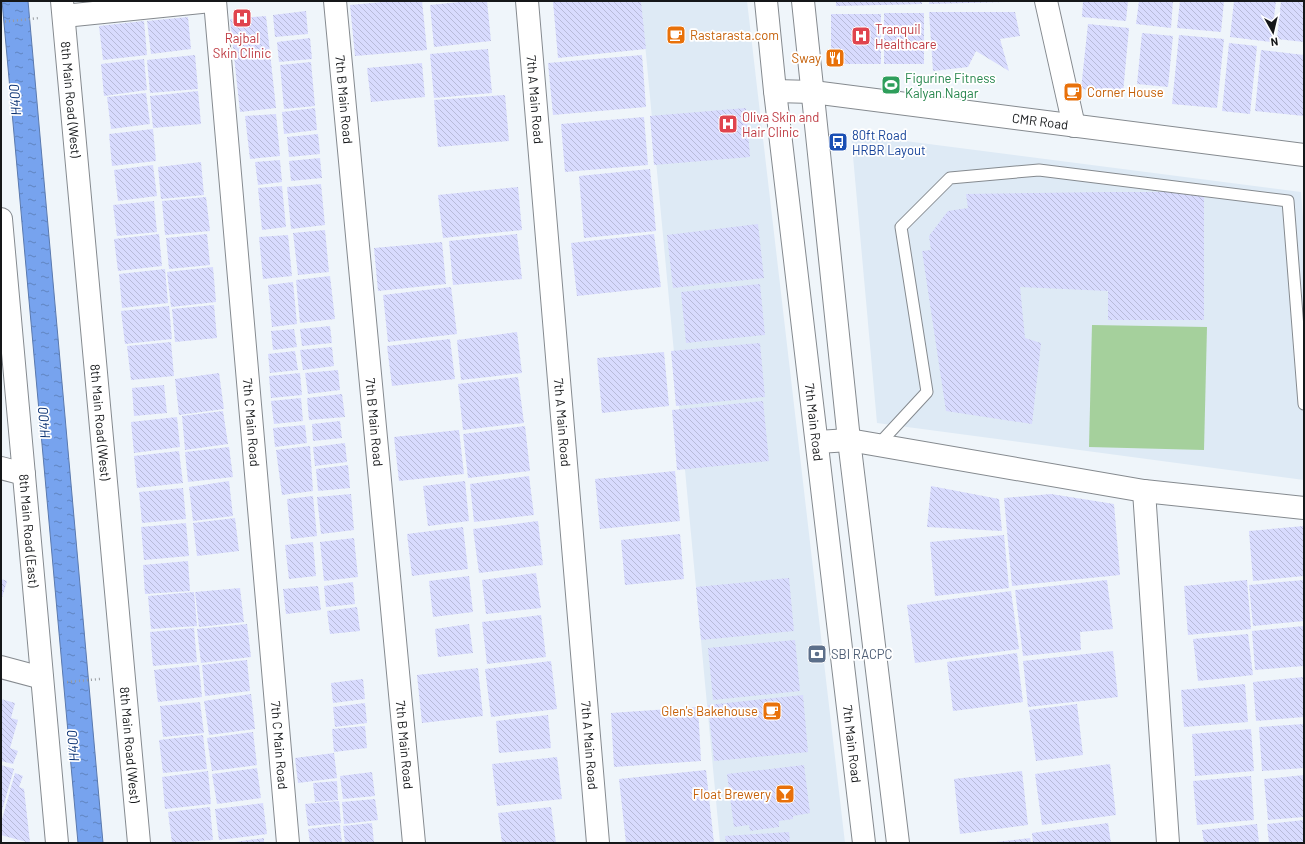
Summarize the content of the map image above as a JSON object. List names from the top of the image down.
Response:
{
  "streets": {
    "street": [
      "8th Main Road (West)",
      "7th B Main Road",
      "7th A Main Road",
      "CMR Road",
      "7th C Main Road",
      "7th Main Road",
      "8th Main Road (East)"
    ]
  },
  "crossings": [
    ["CMR Road", "7th Main Road"]
  ],
  "water": ["H400"],
  "places": {
    "hospital": ["Rajbal Skin Clinic", "Tranquil Healthcare", "Oliva Skin and Hair Clinic"],
    "cafe": ["Rastarasta.com", "Corner House", "Glen's Bakehouse"],
    "restaurant": ["Sway"],
    "sports": ["Figurine Fitness Kalyan Nagar"],
    "bus stop": ["80ft Road HRBR Layout"],
    "bank": ["SBI RACPC"],
    "bar": ["Float Brewery"]
  },
  "north": "bottom"
}
